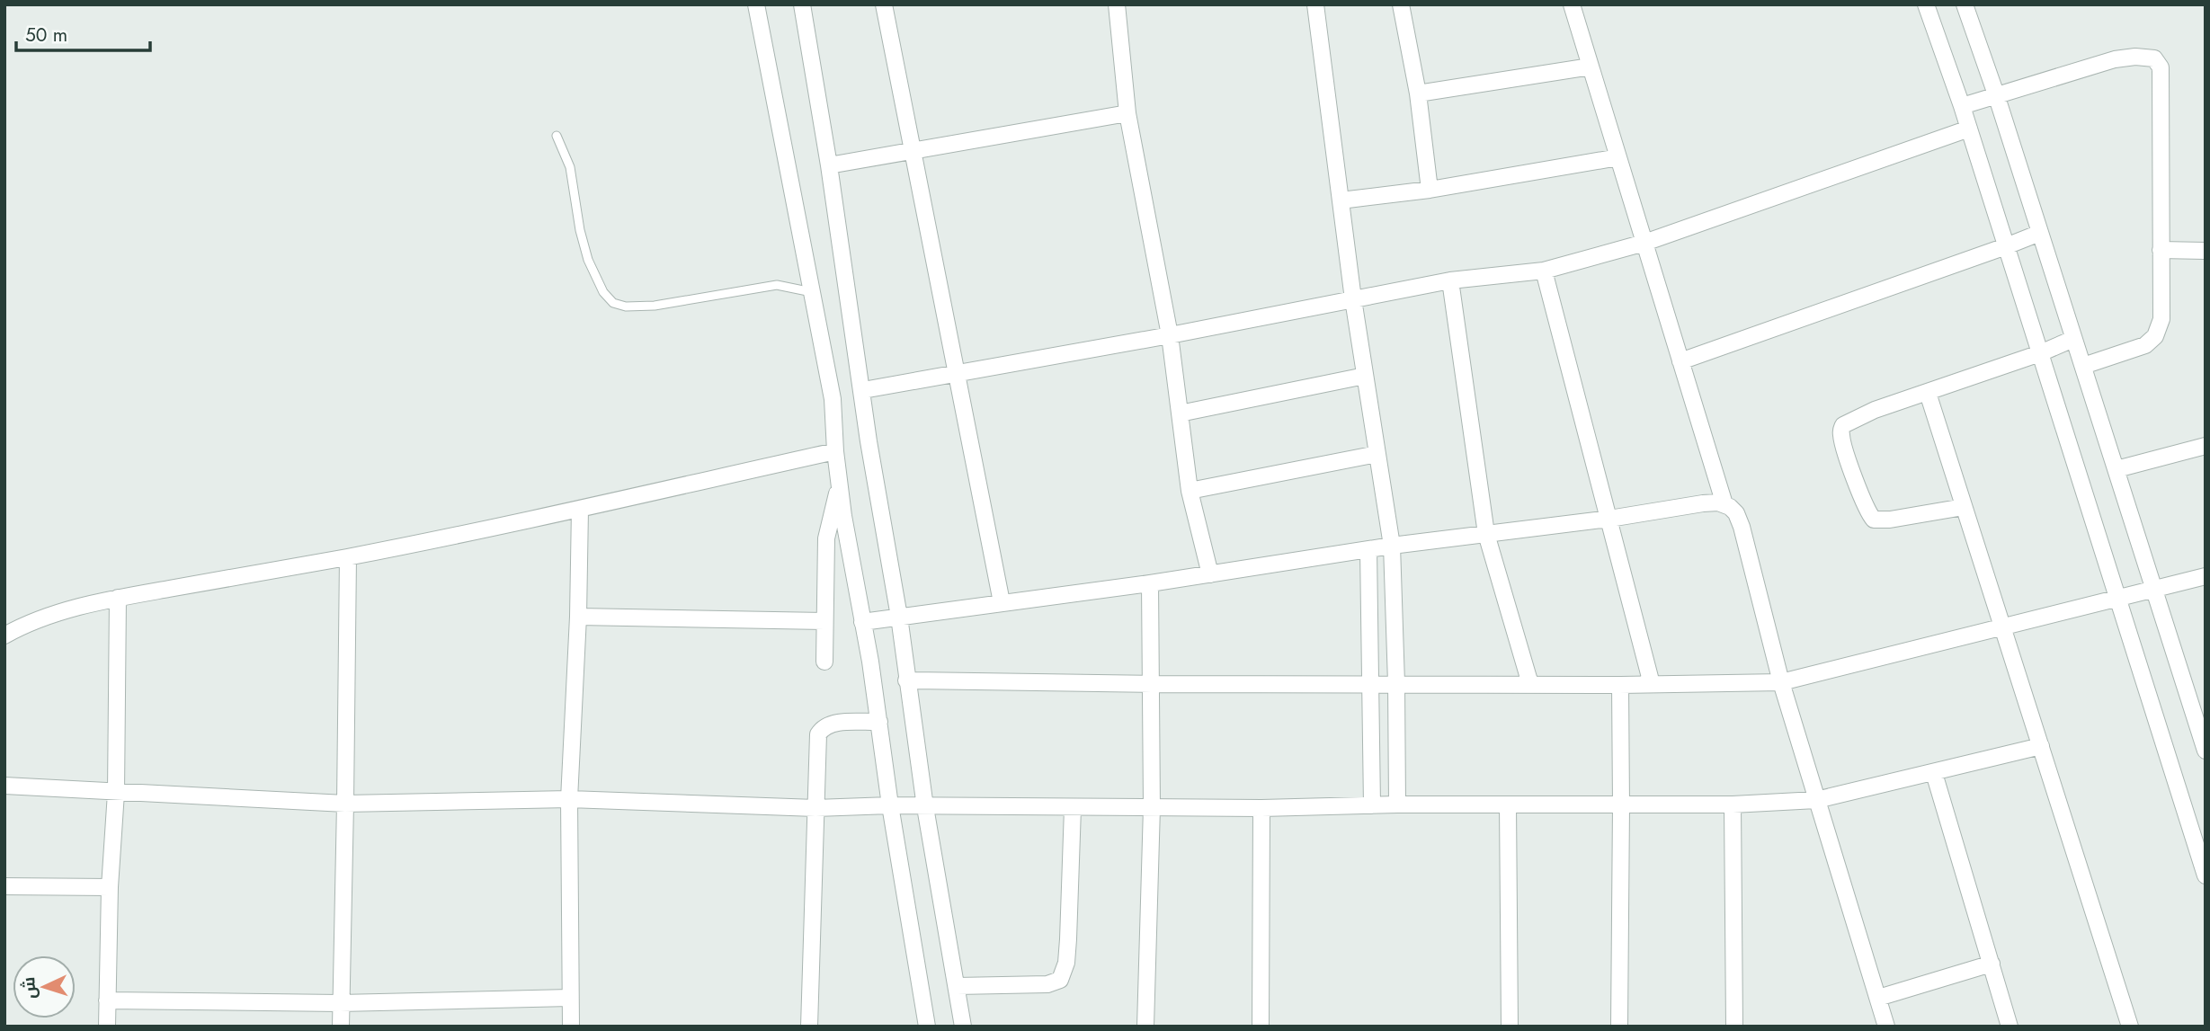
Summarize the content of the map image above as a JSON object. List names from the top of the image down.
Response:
{
  "scale_bar": "50 m",
  "north": "left"
}
